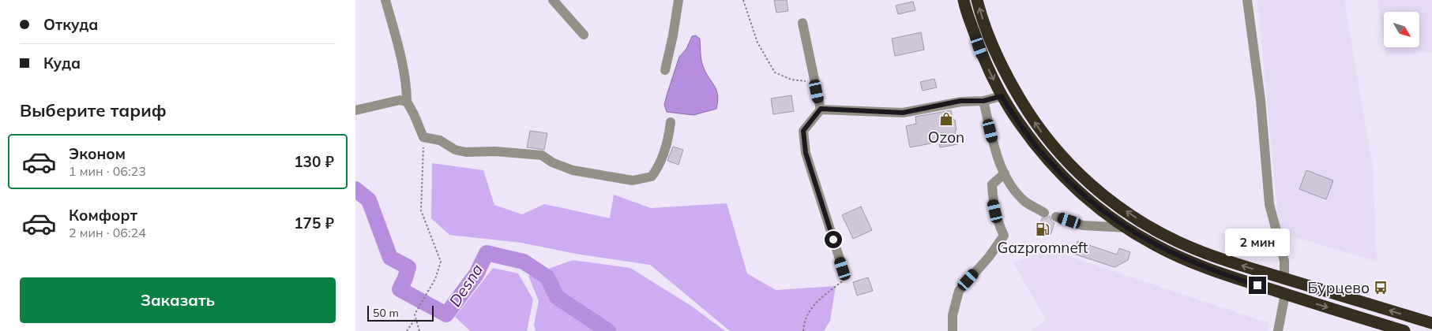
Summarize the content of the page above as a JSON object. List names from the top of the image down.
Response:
{
  "water": ["Desna"],
  "places": {
    "shop": ["Ozon"],
    "fuel station": ["Gazpromneft"],
    "bus stop": ["Бурцево"]
  },
  "scale_bar": "50 m",
  "north": "bottom right",
  "page": {
    "banner": ["Откуда", "Куда"],
    "heading": "Выберите тариф",
    "list": [
      {
        "name": "Эконом",
        "note": "1 мин · 06:23",
        "value": "130 ₽"
      },
      {
        "name": "Комфорт",
        "note": "2 мин · 06:24",
        "value": "175 ₽"
      }
    ],
    "bubble": "2 мин",
    "buttons": "Заказать",
    "scale": "50 m"
  }
}
